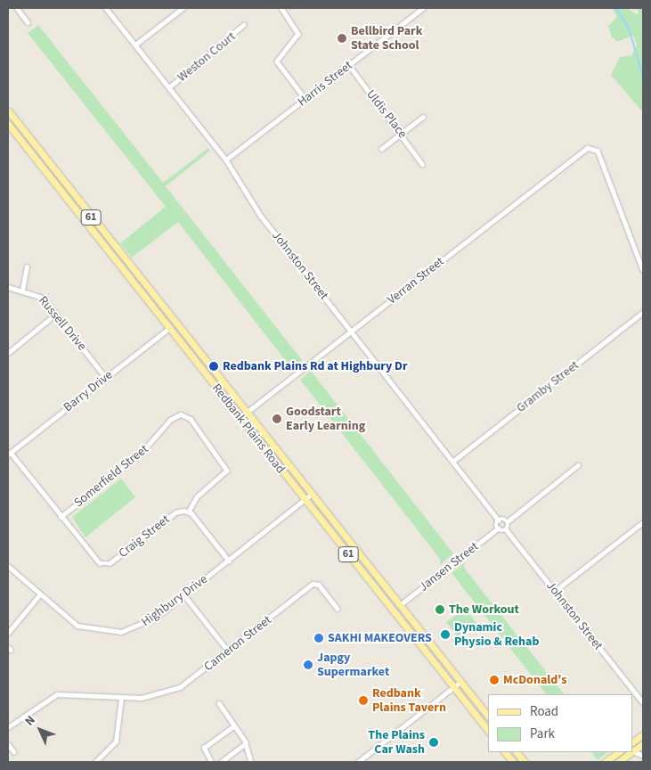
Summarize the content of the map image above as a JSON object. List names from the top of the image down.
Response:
{
  "streets": {
    "main road": ["61", "Redbank Plains Road"],
    "street": [
      "Weston Court",
      "Harris Street",
      "Uldis Place",
      "Johnston Street",
      "Verran Street",
      "Russell Drive",
      "Gramby Street",
      "Barry Drive",
      "Somerfield Street",
      "Craig Street",
      "Jansen Street",
      "Highbury Drive",
      "Cameron Street"
    ]
  },
  "crossings": [
    ["Weston Court", "Johnston Street"],
    ["Harris Street", "Uldis Place"],
    ["Harris Street", "Johnston Street"],
    ["Johnston Street", "Verran Street"],
    ["Johnston Street", "Gramby Street"],
    ["Verran Street", "Redbank Plains Road"],
    ["Russell Drive", "Barry Drive"],
    ["Barry Drive", "Redbank Plains Road"],
    ["Barry Drive", "Craig Street"],
    ["Redbank Plains Road", "Jansen Street"],
    ["Redbank Plains Road", "Highbury Drive"],
    ["Somerfield Street", "Craig Street"]
  ],
  "places": [
    "Bellbird Park State School",
    "Redbank Plains Rd at Highbury Dr",
    "Goodstart Early Learning",
    "The Workout",
    "Dynamic Physio & Rehab",
    "SAKHI MAKEOVERS",
    "Japgy Supermarket",
    "McDonald's",
    "Redbank Plains Tavern",
    "The Plains Car Wash"
  ],
  "legend": ["Road", "Park"],
  "north": "top left"
}
